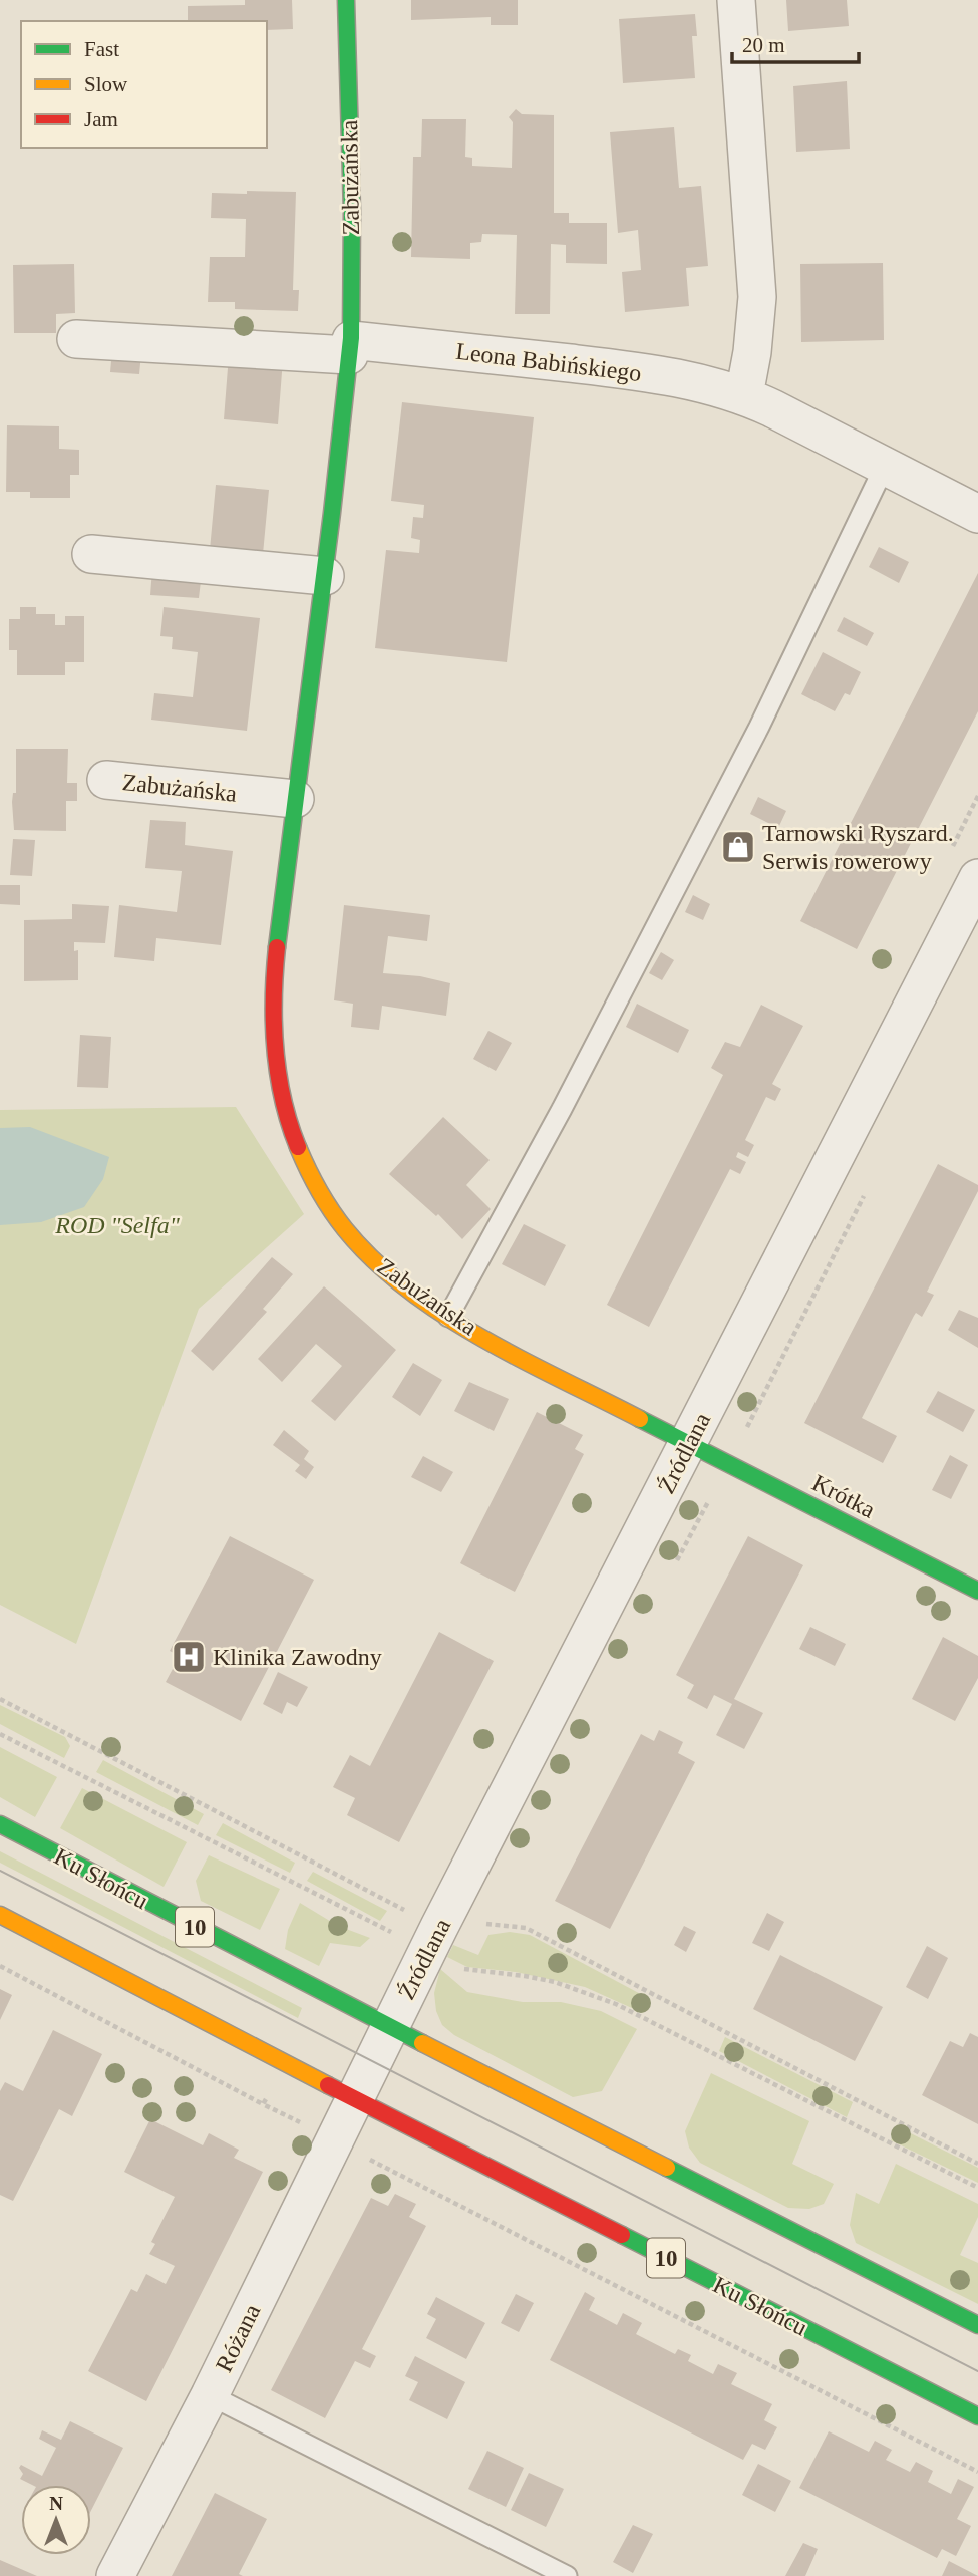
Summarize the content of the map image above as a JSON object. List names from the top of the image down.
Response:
{
  "streets": {
    "main road": [
      "Zabużańska",
      "Krótka",
      "Ku Słońcu",
      "10"
    ],
    "street": ["Leona Babińskiego", "Źródlana", "Różana"]
  },
  "crossings": [
    ["Zabużańska", "Leona Babińskiego"],
    ["Zabużańska", "Źródlana"],
    ["Zabużańska", "Krótka"],
    ["Źródlana", "Krótka"],
    ["Źródlana", "Ku Słońcu"],
    ["Ku Słońcu", "Różana"]
  ],
  "parks": ["ROD \"Selfa\""],
  "places": {
    "shop": ["Tarnowski Ryszard. Serwis rowerowy"],
    "hospital": ["Klinika Zawodny"]
  },
  "legend": ["Fast", "Slow", "Jam"],
  "scale_bar": "20 m",
  "north": "top"
}
